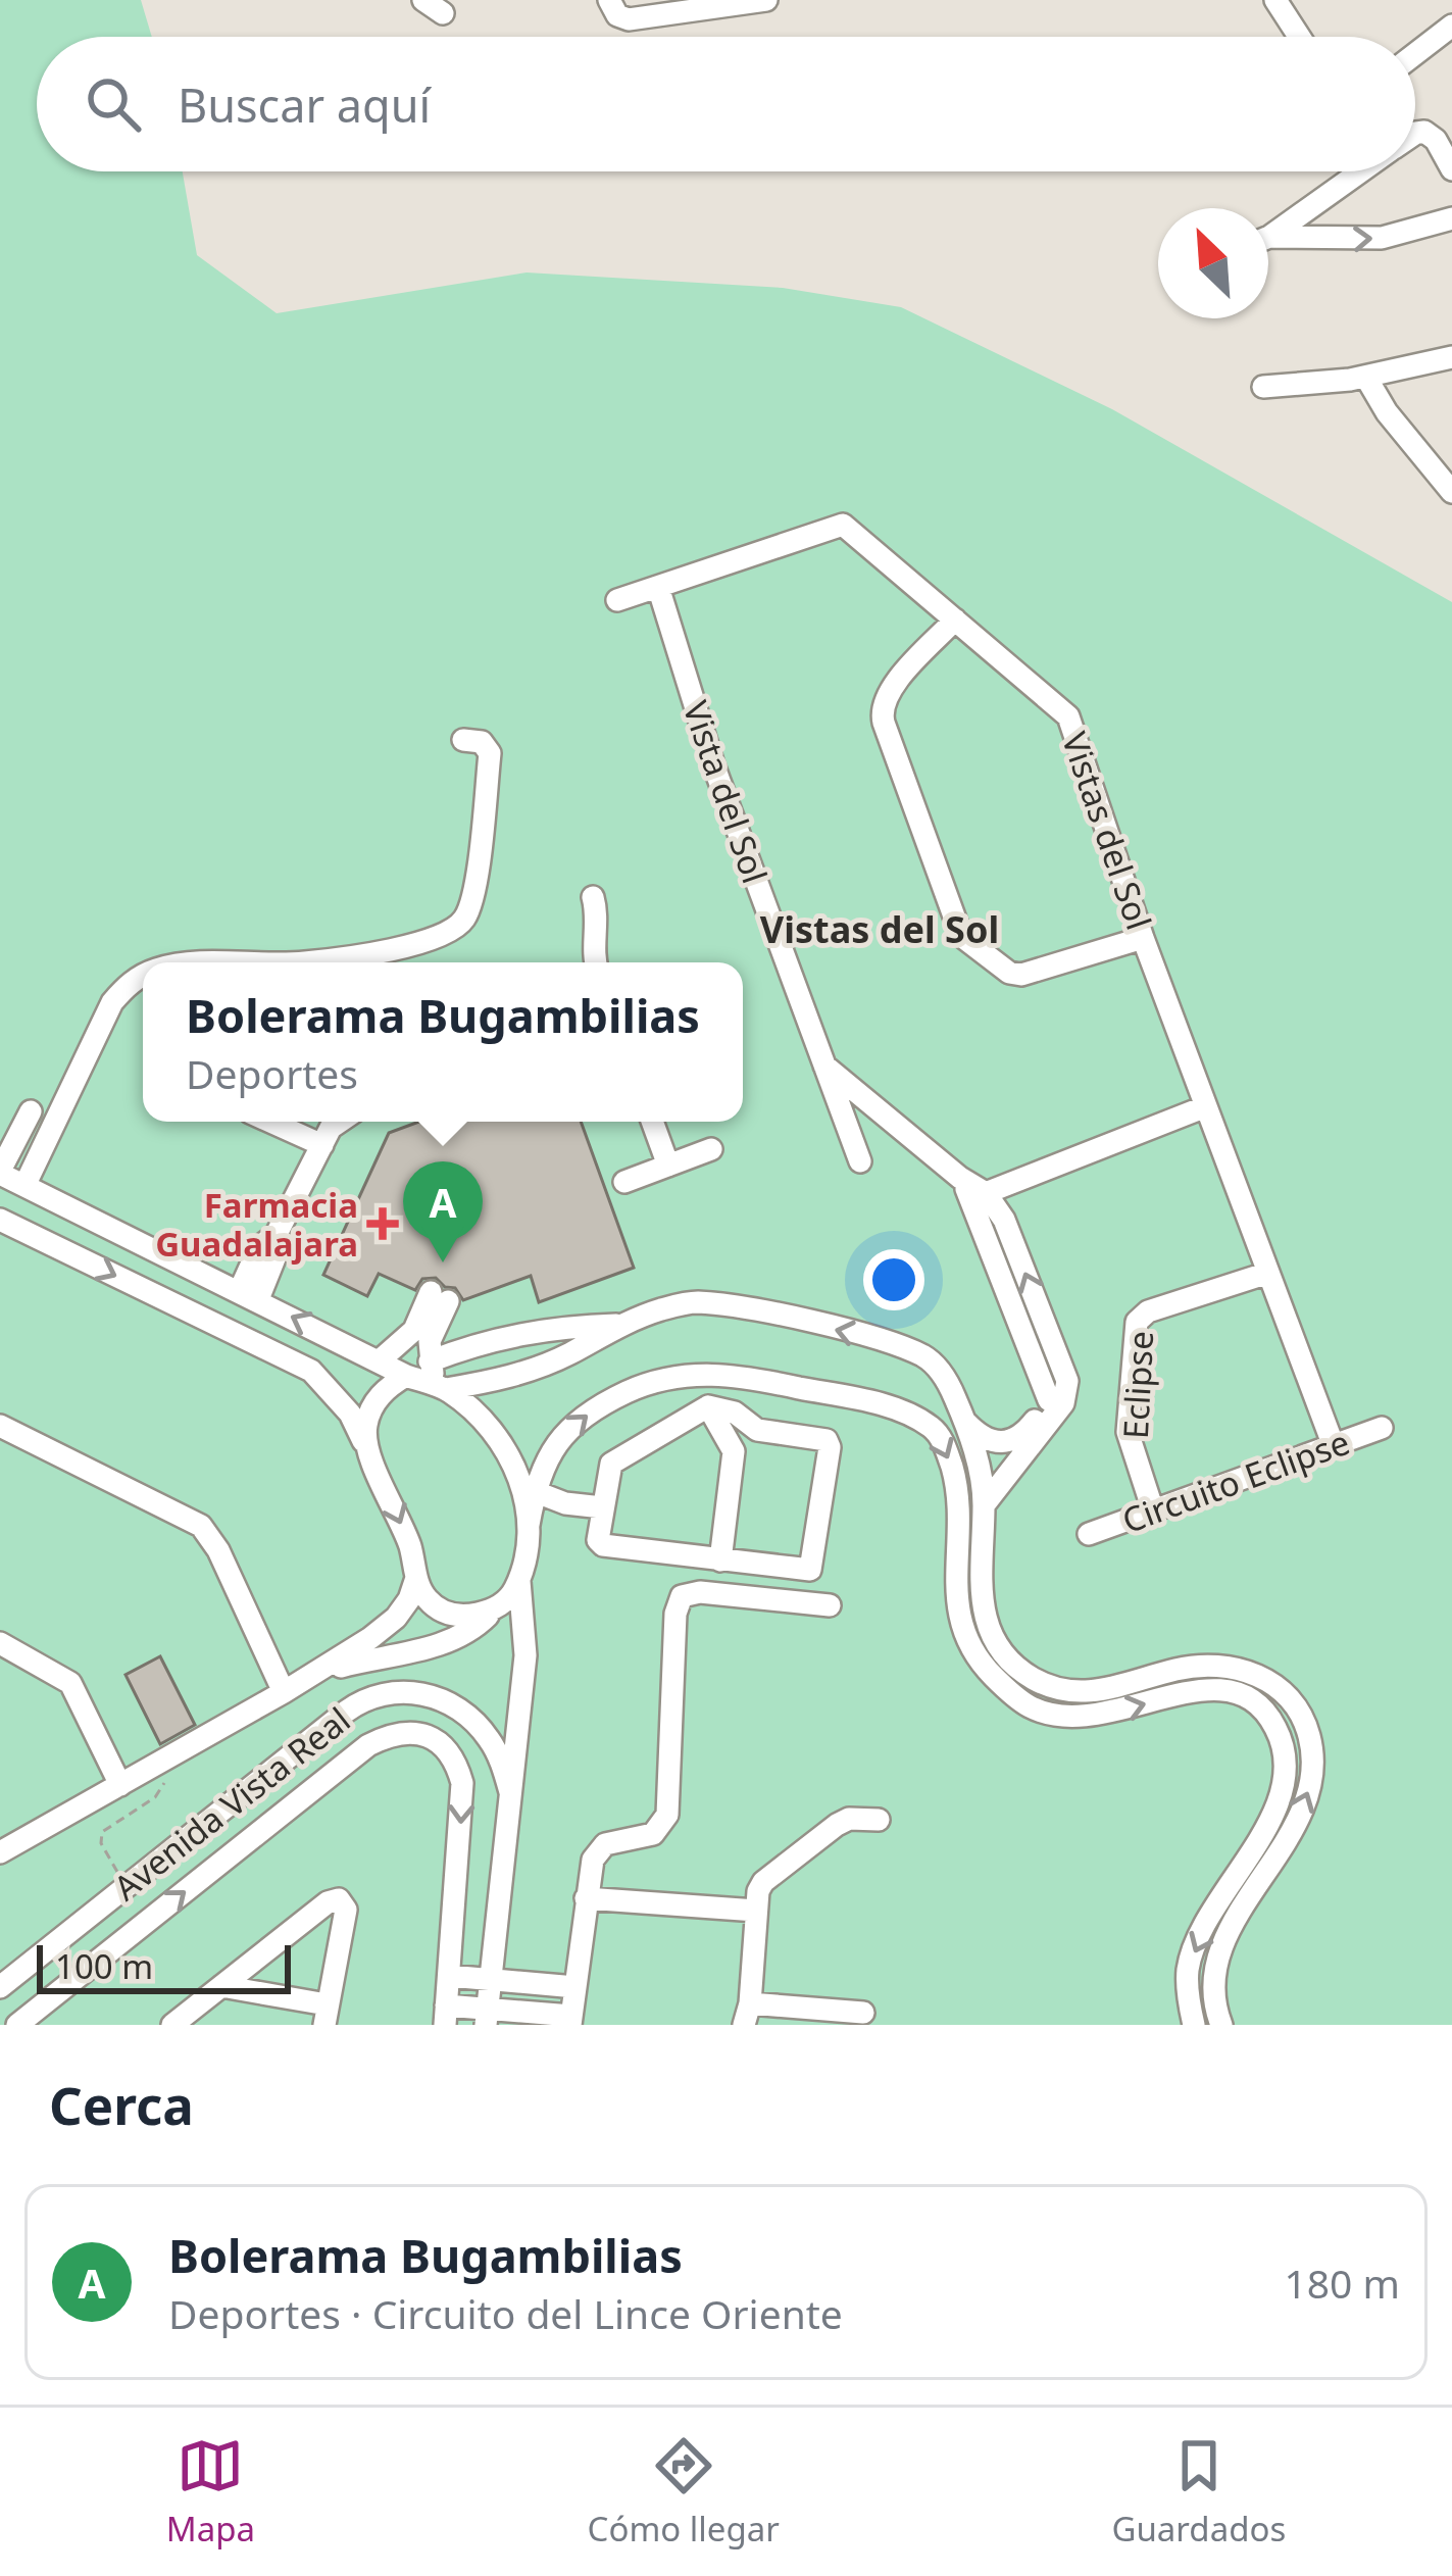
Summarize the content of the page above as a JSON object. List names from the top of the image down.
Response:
{
  "streets": {
    "street": [
      "Vista del Sol",
      "Vistas del Sol",
      "Eclipse",
      "Circuito Eclipse",
      "Avenida Vista Real"
    ]
  },
  "crossings": [
    ["Vista del Sol", "Vistas del Sol"],
    ["Vistas del Sol", "Eclipse"],
    ["Vistas del Sol", "Circuito Eclipse"],
    ["Eclipse", "Circuito Eclipse"]
  ],
  "districts": ["Vistas del Sol"],
  "places": {
    "health": ["Farmacia Guadalajara"]
  },
  "scale_bar": "100 m",
  "north": "top left",
  "page": {
    "search": "Buscar aquí",
    "popup": ["Bolerama Bugambilias", "Deportes"],
    "pins": "A",
    "scale": "100 m",
    "heading": "Cerca",
    "list": [
      {
        "mark": "A",
        "name": "Bolerama Bugambilias",
        "note": "Deportes · Circuito del Lince Oriente",
        "value": "180 m"
      }
    ],
    "nav": ["Mapa", "Cómo llegar", "Guardados"]
  }
}
